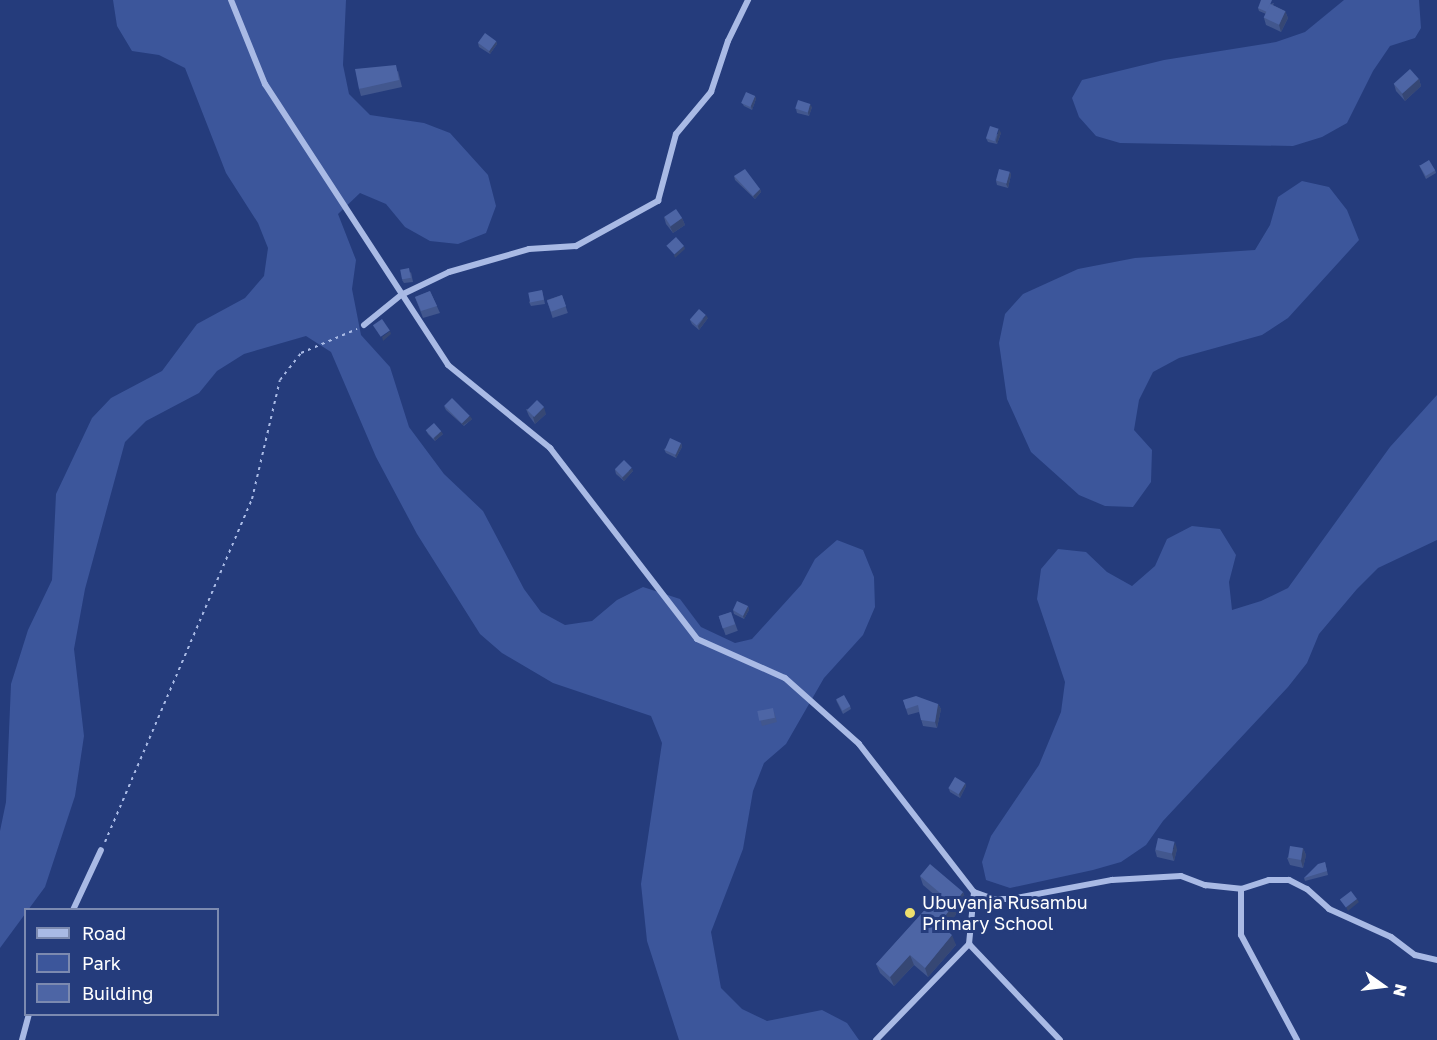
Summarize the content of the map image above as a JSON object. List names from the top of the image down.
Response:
{
  "places": ["Ubuyanja Rusambu Primary School"],
  "legend": ["Road", "Park", "Building"],
  "north": "right"
}
